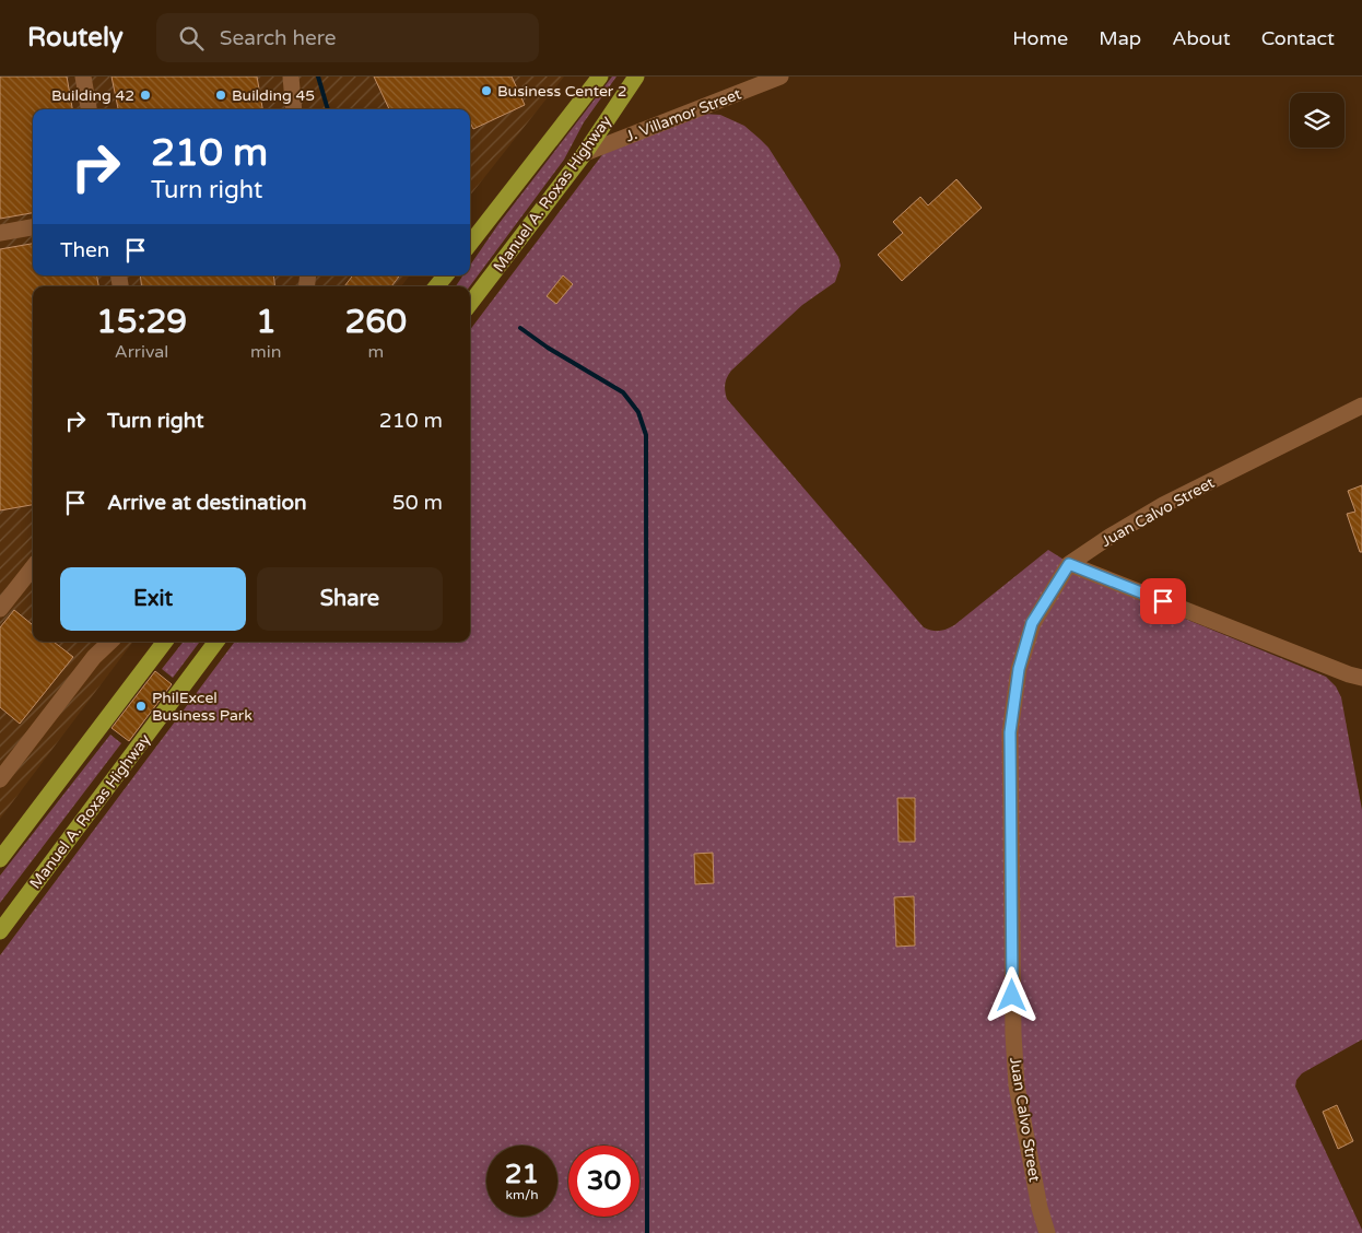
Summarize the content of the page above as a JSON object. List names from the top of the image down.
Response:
{
  "streets": {
    "main road": ["Manuel A. Roxas Highway"],
    "street": ["J. Villamor Street", "Juan Calvo Street"]
  },
  "crossings": [
    ["J. Villamor Street", "Manuel A. Roxas Highway"]
  ],
  "places": [
    "Business Center 2",
    "Building 42",
    "Building 45",
    "PhilExcel Business Park"
  ],
  "page": {
    "header": "Routely",
    "search": "Search here",
    "nav": [
      "Home",
      "Map",
      "About",
      "Contact"
    ],
    "turn": ["210 m", "Turn right"],
    "then": "Then",
    "eta": [
      "15:29",
      "Arrival",
      "1",
      "min",
      "260",
      "m"
    ],
    "list": [
      {
        "name": "Turn right",
        "value": "210 m"
      },
      {
        "name": "Arrive at destination",
        "value": "50 m"
      }
    ],
    "buttons": ["Exit", "Share"],
    "speed": "21 km/h",
    "limit": "30"
  }
}
